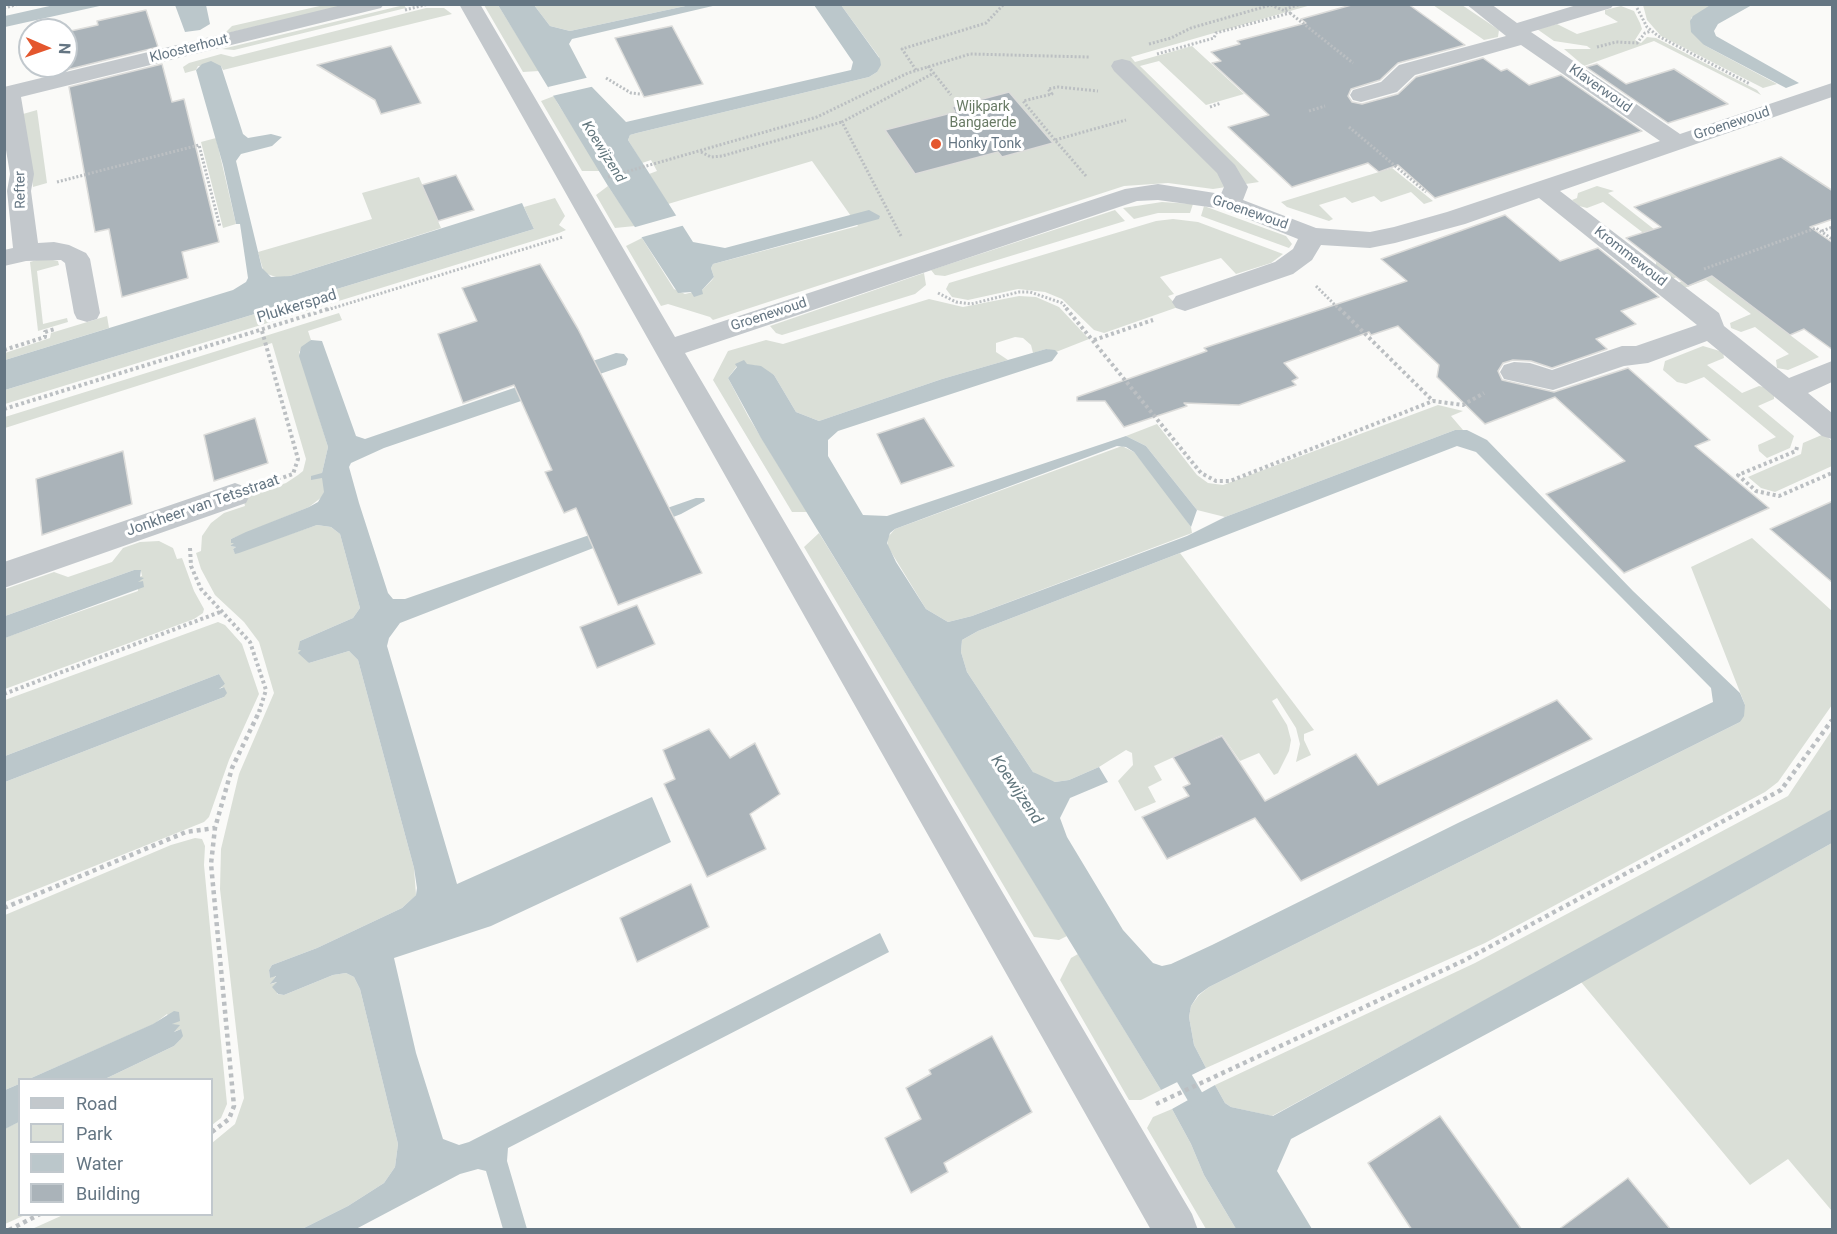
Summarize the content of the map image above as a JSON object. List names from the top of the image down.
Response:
{
  "streets": {
    "street": [
      "Kloosterhout",
      "Klaverwoud",
      "Groenewoud",
      "Refter",
      "Krommewoud",
      "Jonkheer van Tetsstraat"
    ],
    "path": ["Plukkerspad"]
  },
  "crossings": [
    ["Kloosterhout", "Refter"],
    ["Klaverwoud", "Groenewoud"],
    ["Groenewoud", "Krommewoud"],
    ["Plukkerspad", "Jonkheer van Tetsstraat"]
  ],
  "water": ["Koewijzend"],
  "parks": ["Wijkpark Bangaerde"],
  "places": ["Honky Tonk"],
  "legend": [
    "Road",
    "Park",
    "Water",
    "Building"
  ],
  "north": "right"
}
